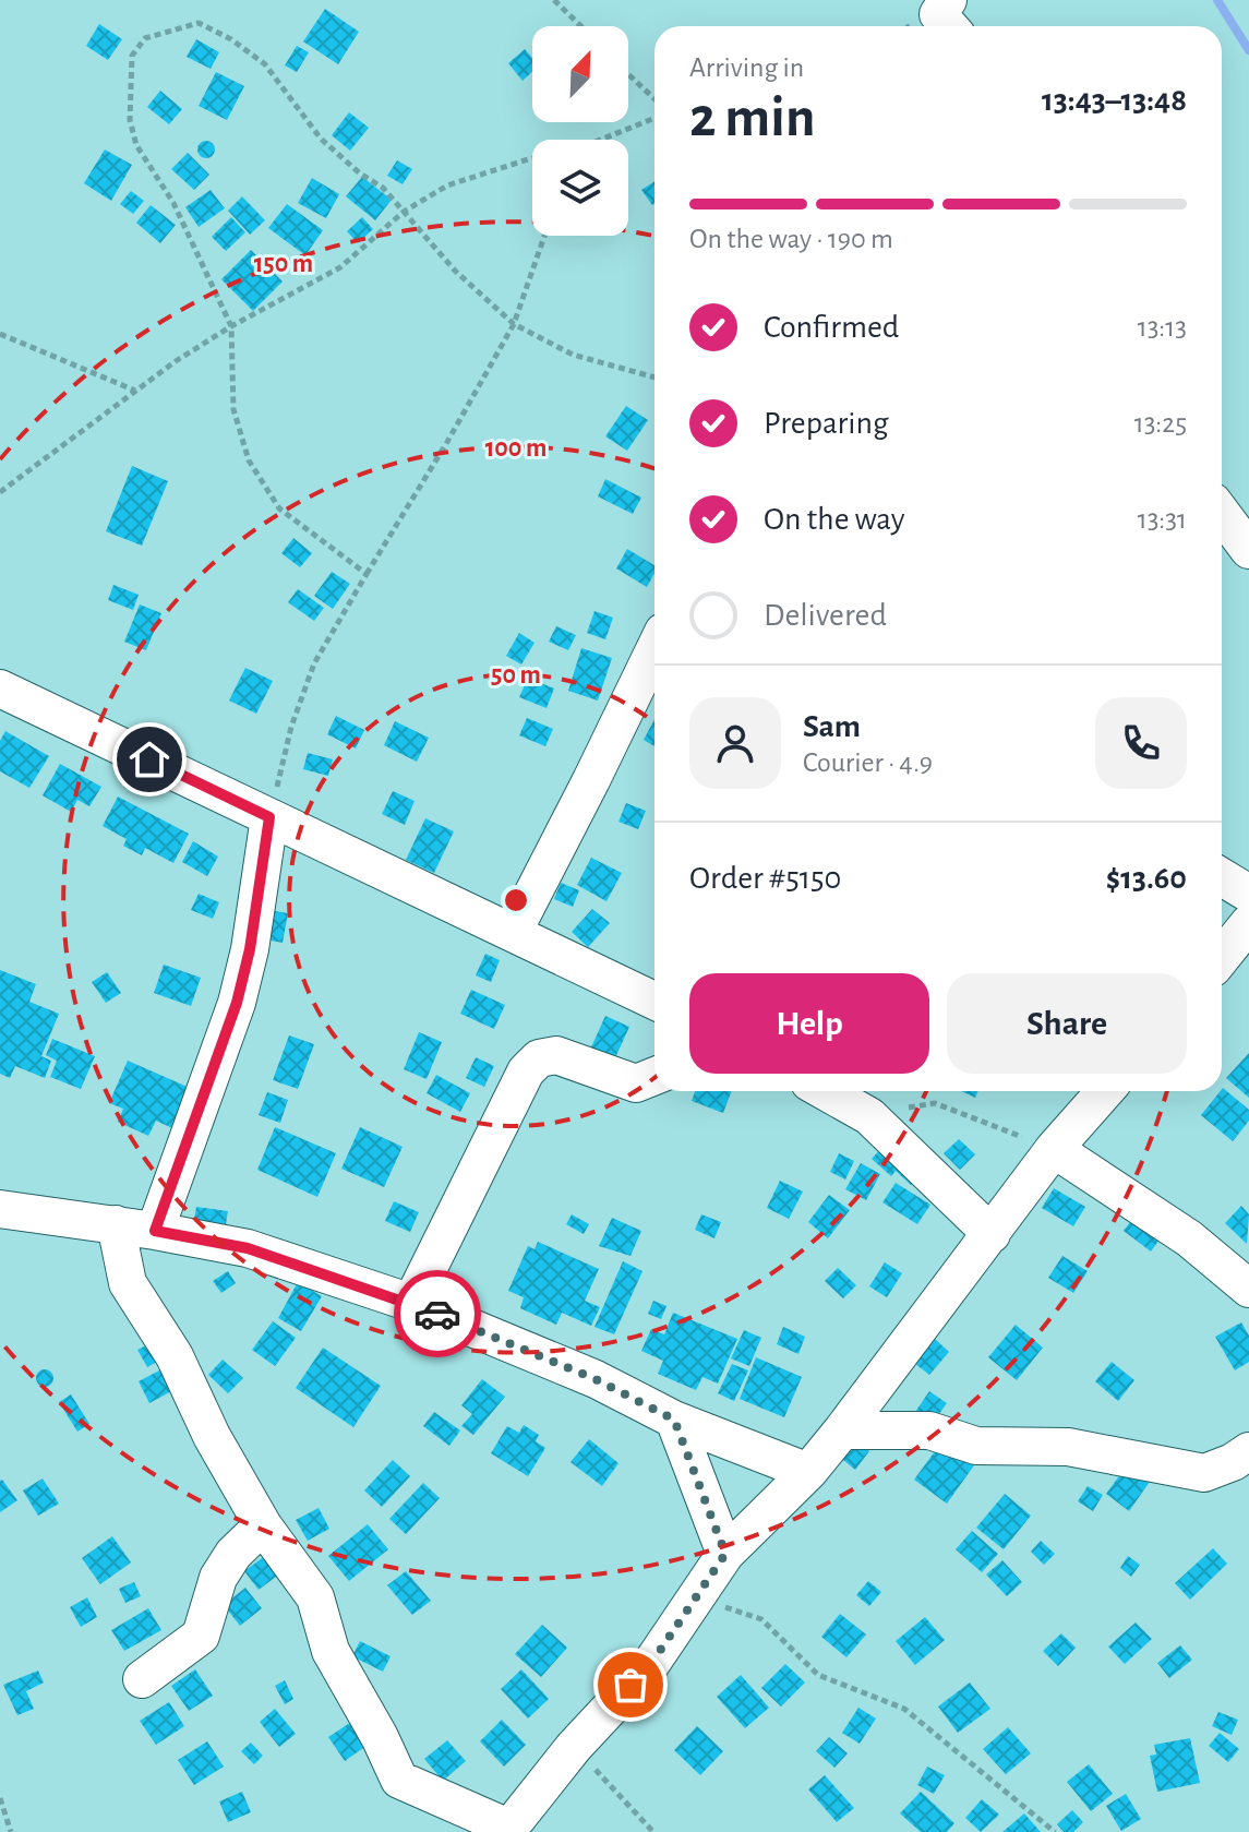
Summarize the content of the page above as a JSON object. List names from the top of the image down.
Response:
{
  "north": "top right",
  "page": {
    "heading": ["2 min", "Arriving in", "13:43–13:48"],
    "panel": [
      "Sam",
      "Courier · 4.9",
      "Order #5150",
      "$13.60"
    ],
    "bar": "On the way · 190 m",
    "list": [
      ["Confirmed", "13:13"],
      ["Preparing", "13:25"],
      ["On the way", "13:31"],
      "Delivered"
    ],
    "buttons": ["Help", "Share"]
  },
  "rings": ["150 m", "100 m", "50 m"]
}
